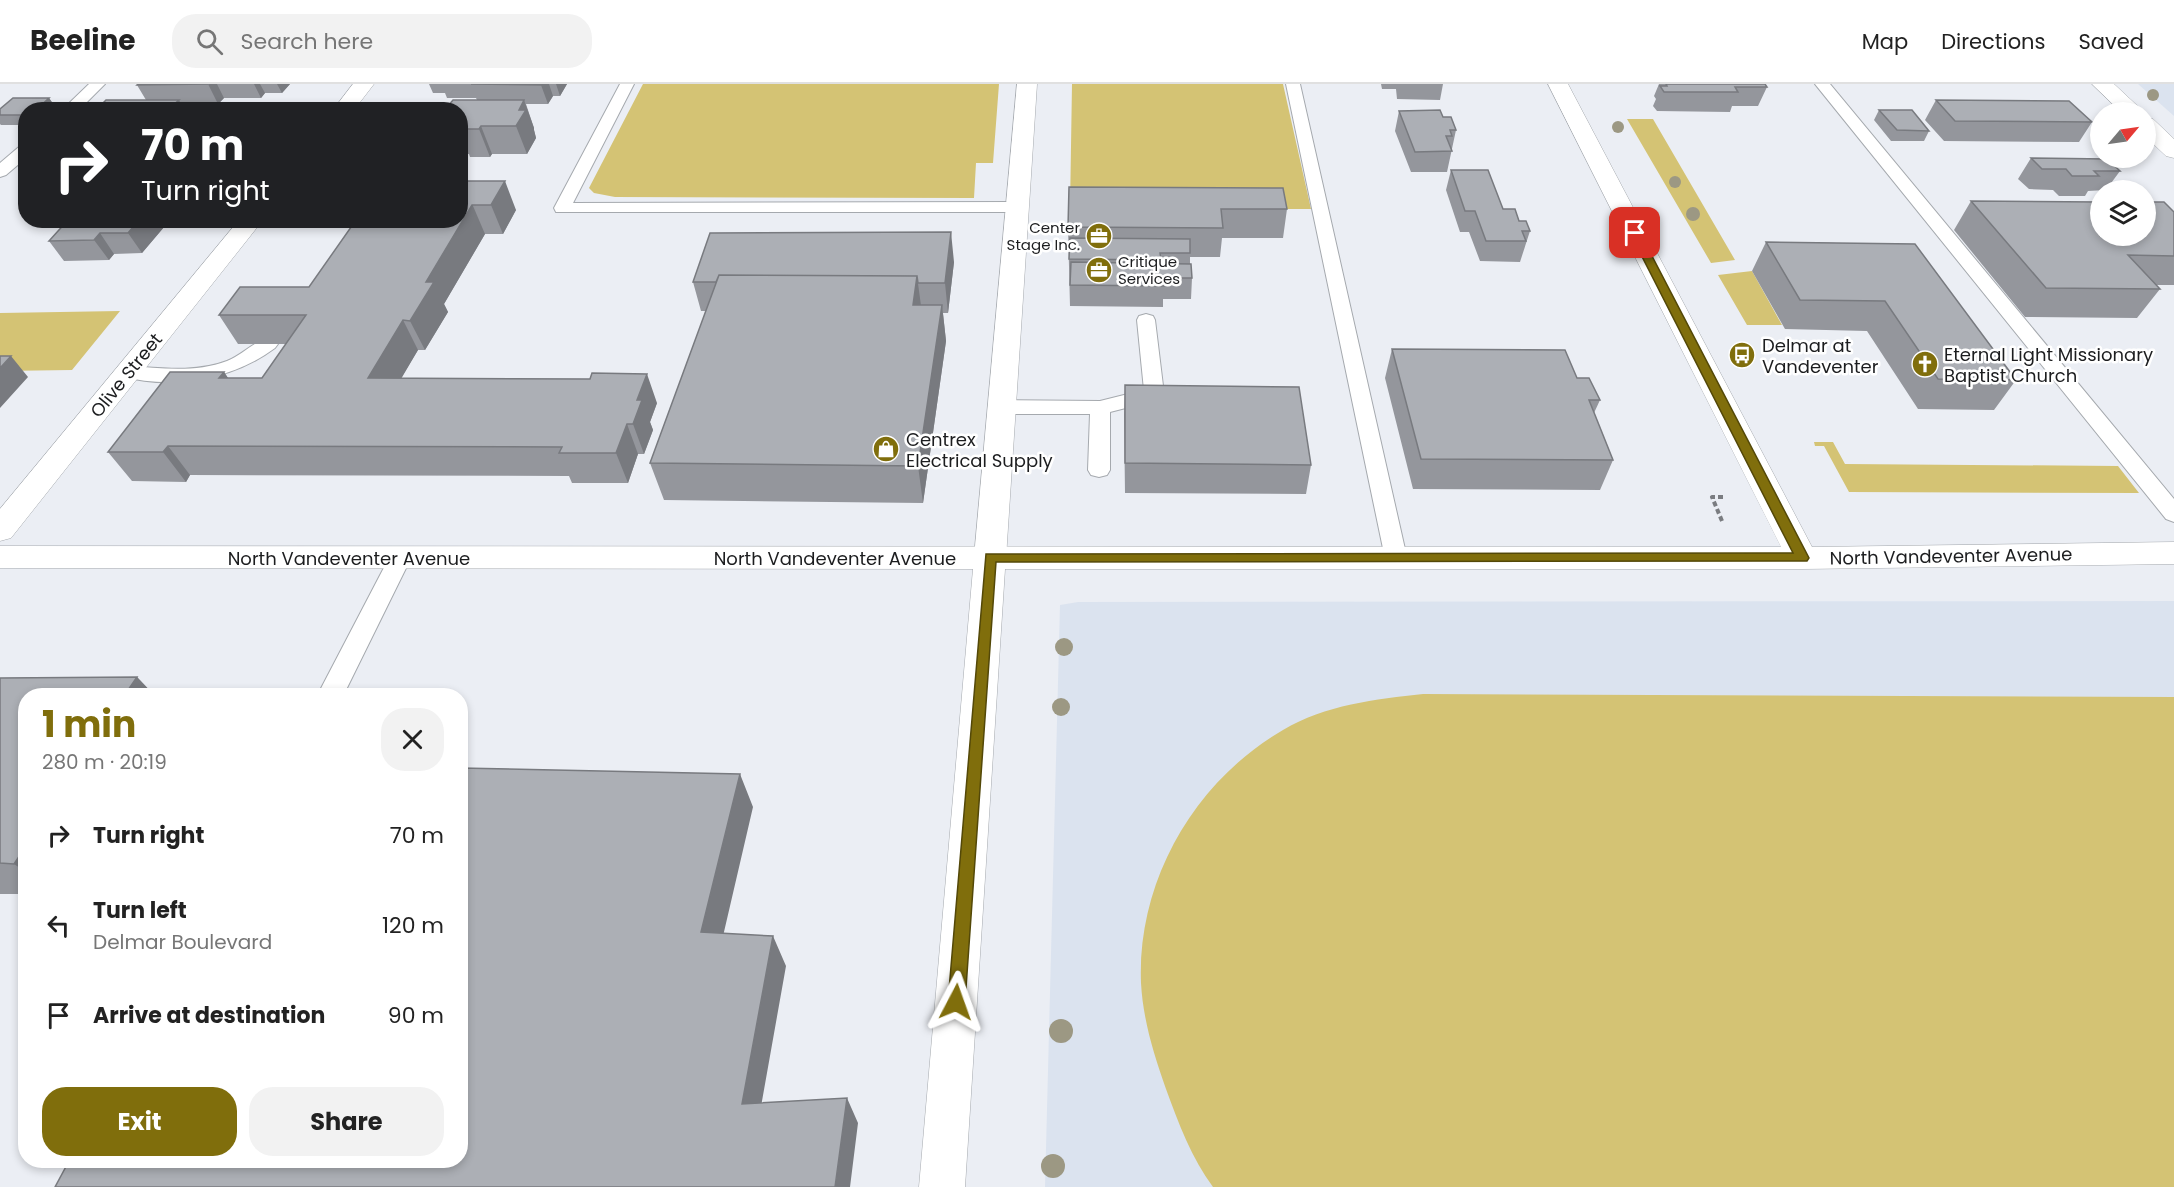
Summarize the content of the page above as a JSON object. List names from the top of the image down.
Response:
{
  "streets": {
    "main road": ["Olive Street", "North Vandeventer Avenue"]
  },
  "places": {
    "office": ["Center Stage Inc.", "Critique Services"],
    "bus stop": ["Delmar at Vandeventer"],
    "church": ["Eternal Light Missionary Baptist Church"],
    "shop": ["Centrex Electrical Supply"]
  },
  "north": "top right",
  "page": {
    "header": "Beeline",
    "search": "Search here",
    "nav": ["Map", "Directions", "Saved"],
    "turn": ["70 m", "Turn right"],
    "heading": ["1 min", "280 m · 20:19"],
    "list": [
      {
        "name": "Turn right",
        "value": "70 m"
      },
      {
        "name": "Turn left",
        "note": "Delmar Boulevard",
        "value": "120 m"
      },
      {
        "name": "Arrive at destination",
        "value": "90 m"
      }
    ],
    "buttons": ["Exit", "Share"]
  }
}
